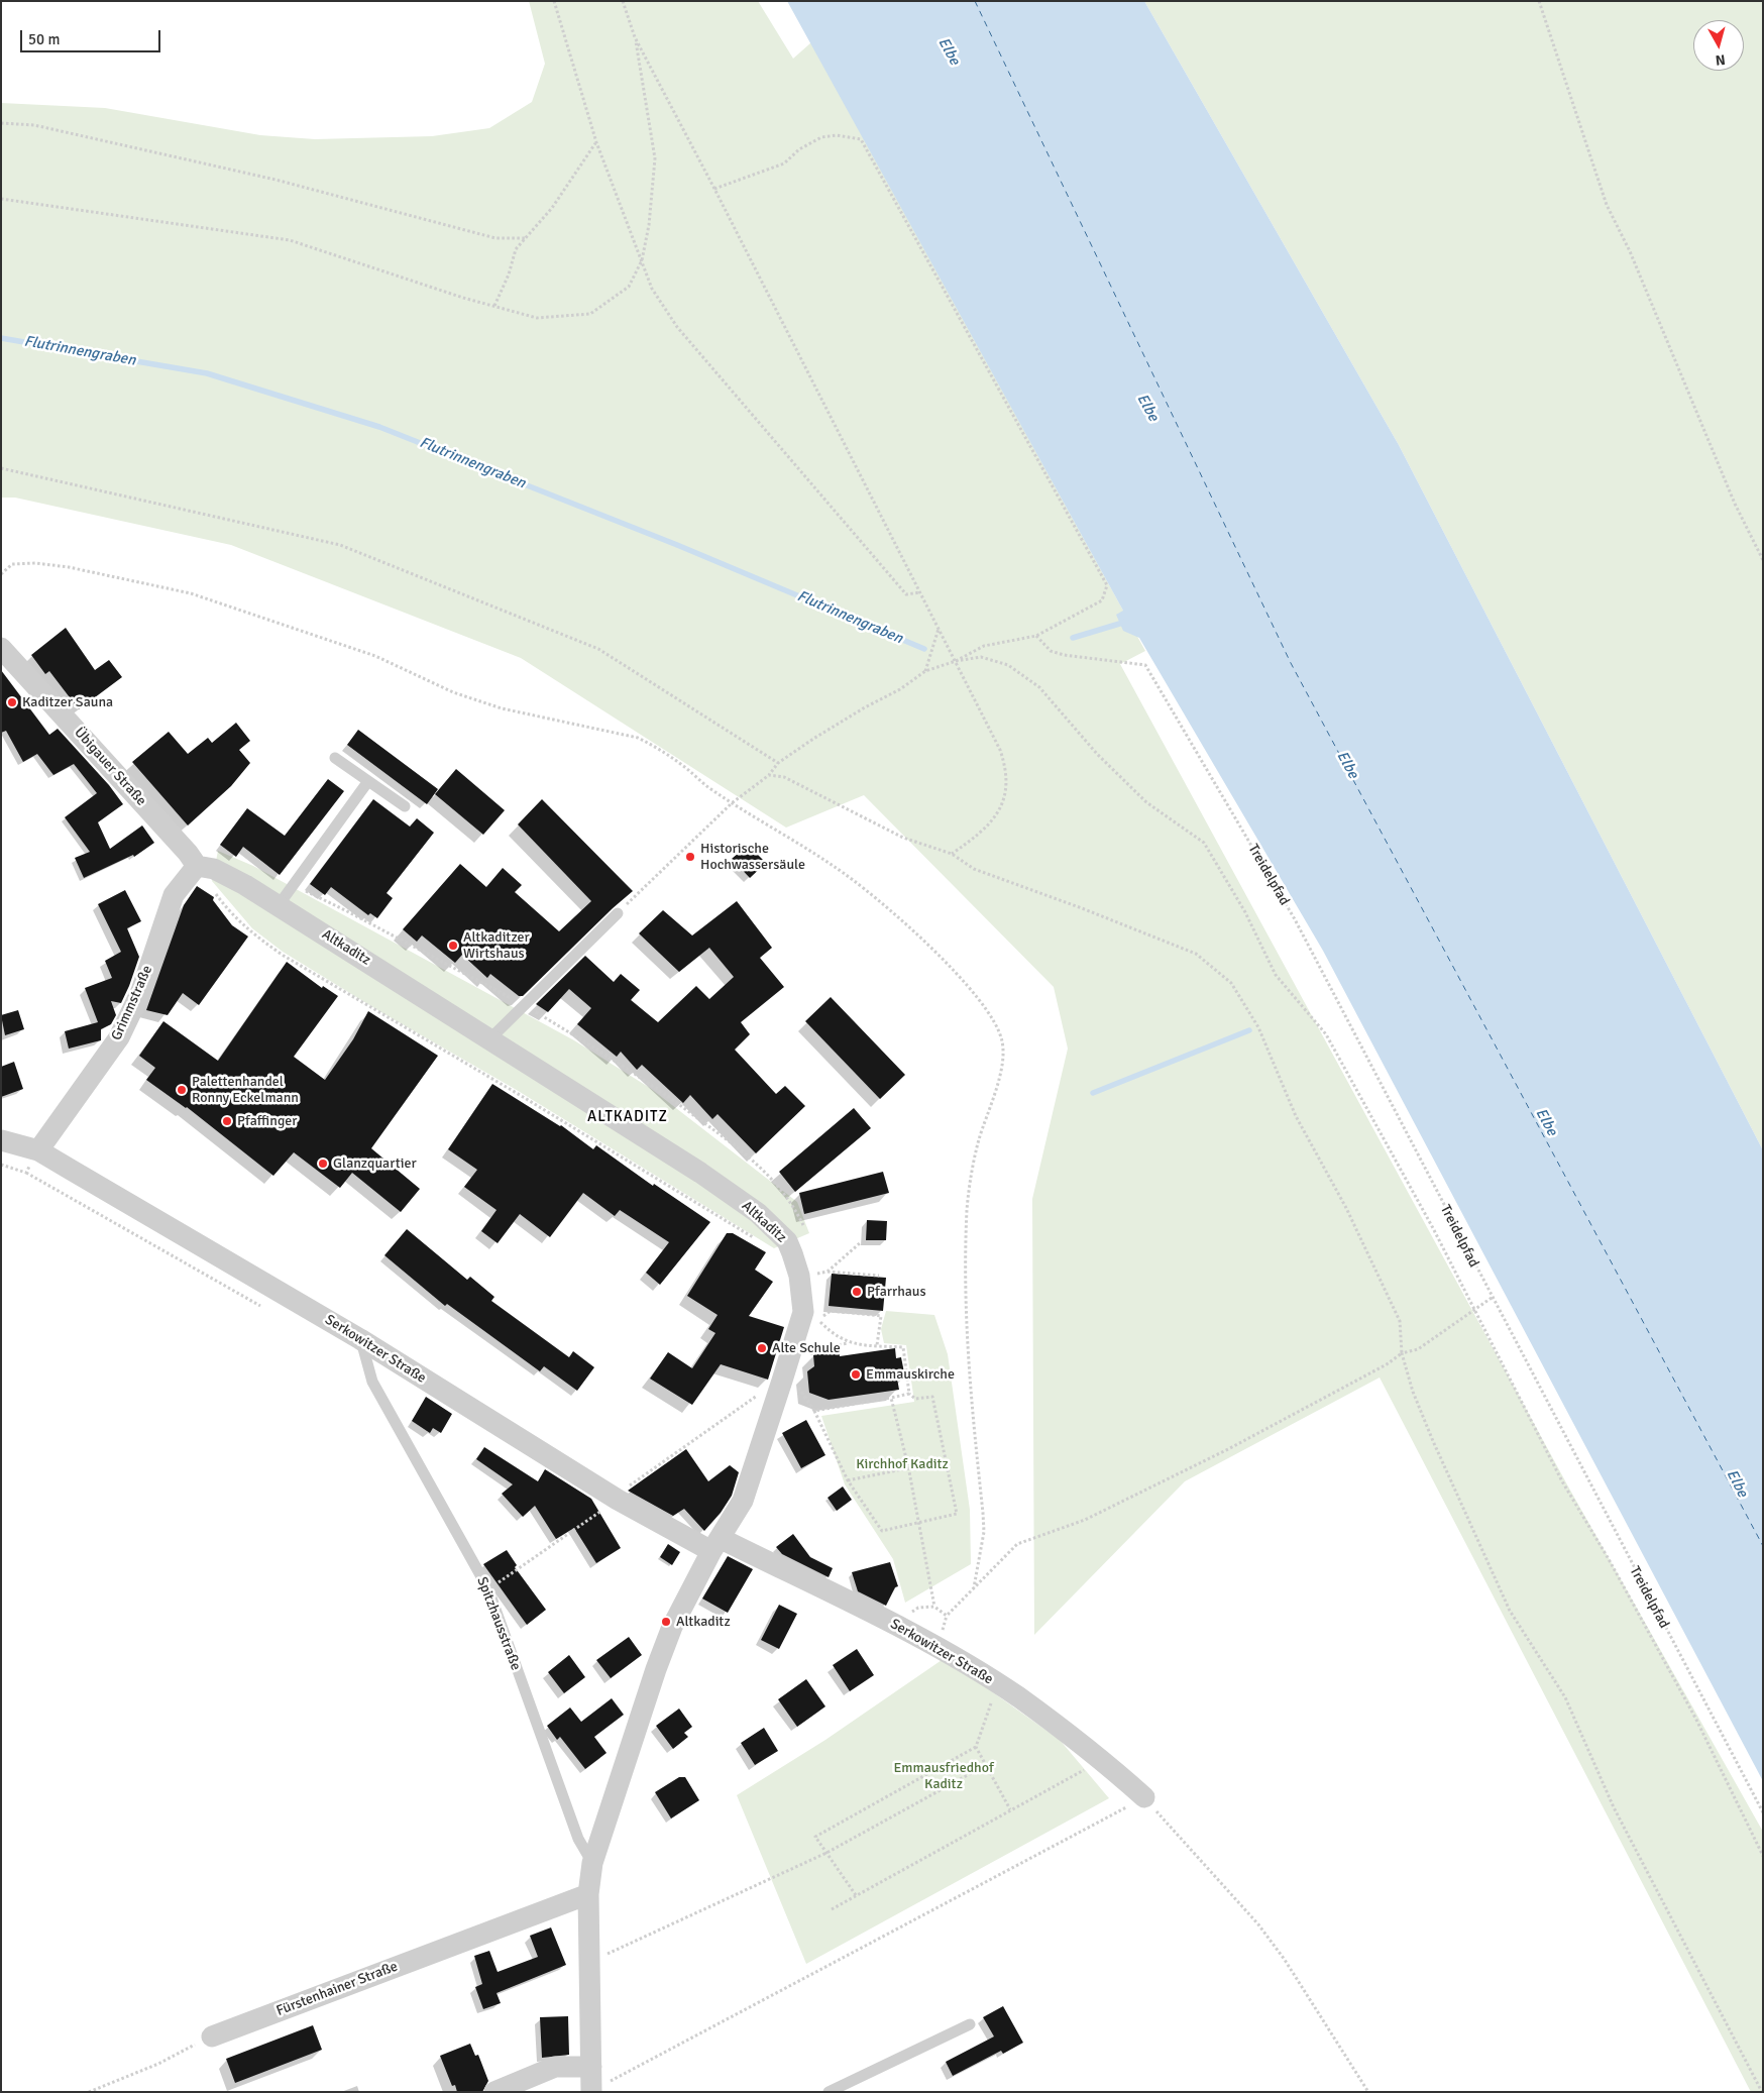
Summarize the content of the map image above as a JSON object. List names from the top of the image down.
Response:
{
  "streets": {
    "street": [
      "Übigauer Straße",
      "Altkaditz",
      "Grimmstraße",
      "Serkowitzer Straße",
      "Fürstenhainer Straße"
    ],
    "lane": ["Spitzhausstraße"],
    "path": ["Treidelpfad"]
  },
  "crossings": [
    ["Übigauer Straße", "Altkaditz"],
    ["Übigauer Straße", "Grimmstraße"],
    ["Altkaditz", "Grimmstraße"],
    ["Altkaditz", "Serkowitzer Straße"],
    ["Grimmstraße", "Serkowitzer Straße"],
    ["Serkowitzer Straße", "Spitzhausstraße"]
  ],
  "districts": ["ALTKADITZ"],
  "water": ["Elbe", "Flutrinnengraben"],
  "parks": ["Kirchhof Kaditz", "Emmausfriedhof Kaditz"],
  "places": [
    "Kaditzer Sauna",
    "Historische Hochwassersäule",
    "Altkaditzer Wirtshaus",
    "Palettenhandel Ronny Eckelmann",
    "Pfaffinger",
    "Glanzquartier",
    "Pfarrhaus",
    "Alte Schule",
    "Emmauskirche",
    "Altkaditz"
  ],
  "scale_bar": "50 m",
  "north": "bottom"
}
